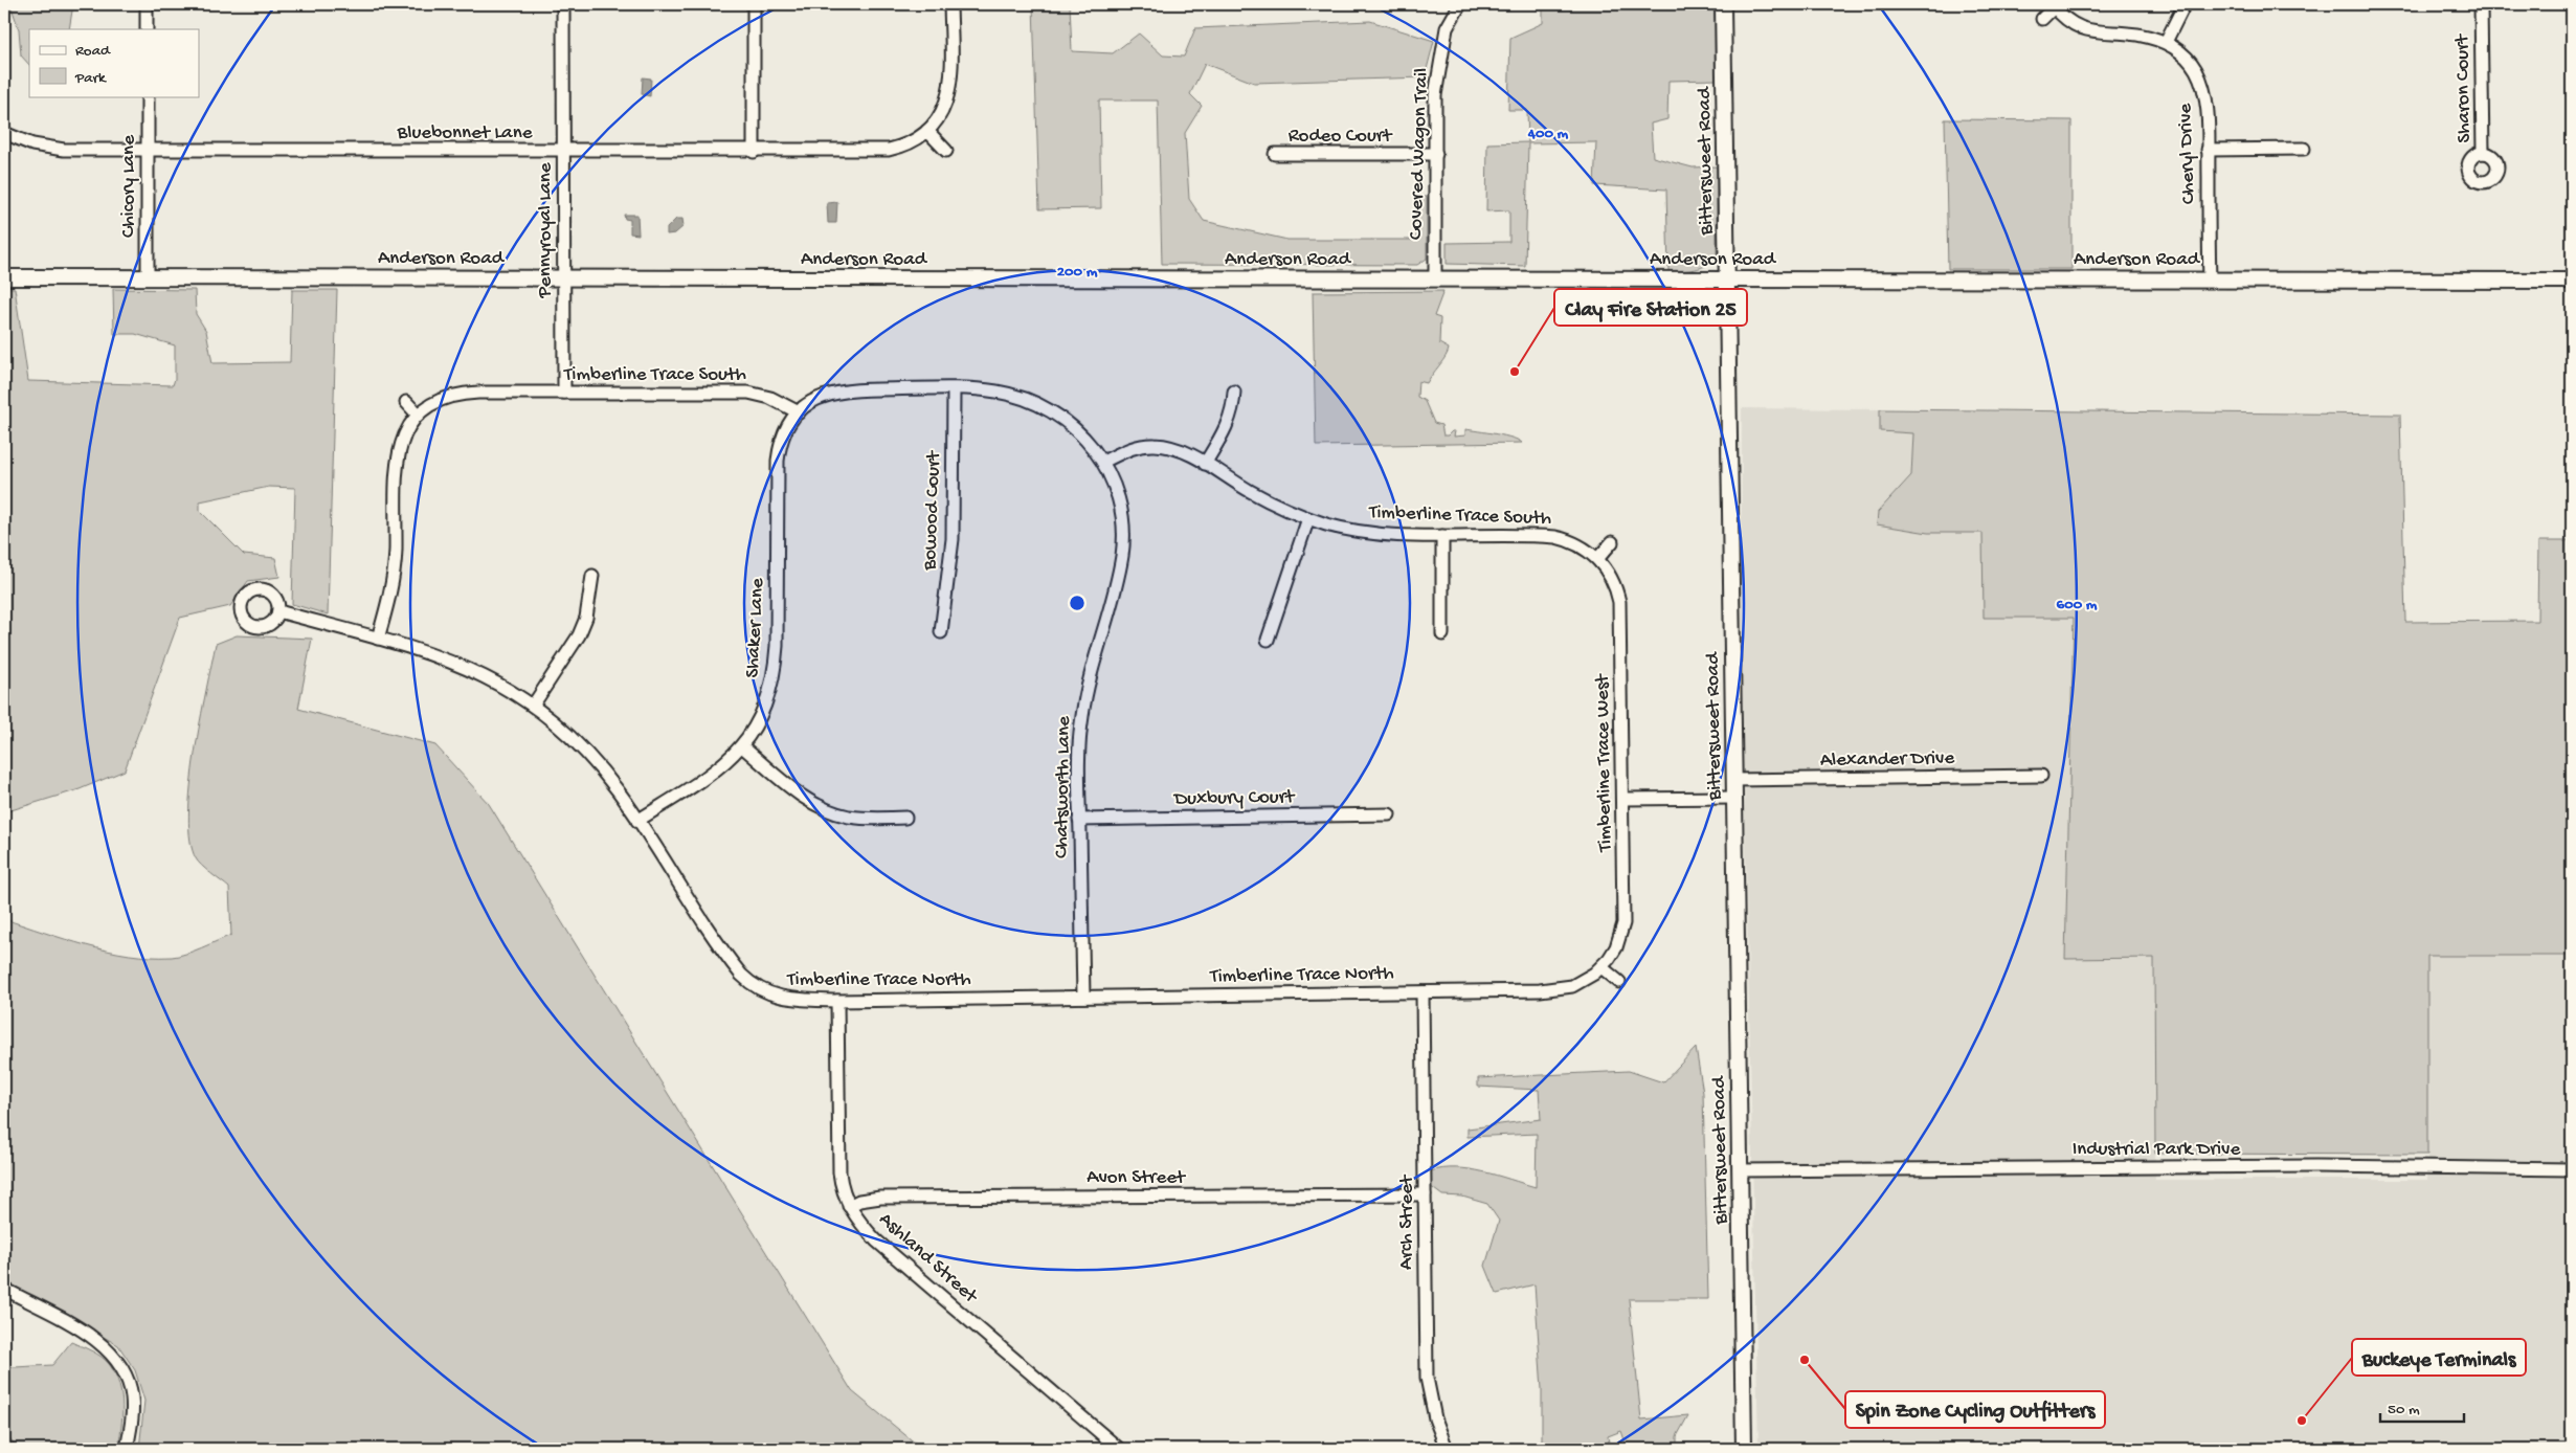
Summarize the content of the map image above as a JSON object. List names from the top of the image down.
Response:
{
  "streets": {
    "street": [
      "Sharon Court",
      "Bluebonnet Lane",
      "Rodeo Court",
      "Covered Wagon Trail",
      "Cheryl Drive",
      "Bittersweet Road",
      "Chicory Lane",
      "Pennyroyal Lane",
      "Anderson Road",
      "Timberline Trace South",
      "Bowood Court",
      "Shaker Lane",
      "Alexander Drive",
      "Timberline Trace West",
      "Chatsworth Lane",
      "Duxbury Court",
      "Timberline Trace North",
      "Industrial Park Drive",
      "Avon Street",
      "Arch Street",
      "Ashland Street"
    ]
  },
  "crossings": [
    ["Bluebonnet Lane", "Chicory Lane"],
    ["Bluebonnet Lane", "Pennyroyal Lane"],
    ["Rodeo Court", "Covered Wagon Trail"],
    ["Covered Wagon Trail", "Anderson Road"],
    ["Cheryl Drive", "Anderson Road"],
    ["Bittersweet Road", "Anderson Road"],
    ["Bittersweet Road", "Alexander Drive"],
    ["Bittersweet Road", "Industrial Park Drive"],
    ["Chicory Lane", "Anderson Road"],
    ["Pennyroyal Lane", "Anderson Road"],
    ["Pennyroyal Lane", "Timberline Trace South"],
    ["Timberline Trace South", "Shaker Lane"],
    ["Timberline Trace South", "Timberline Trace West"],
    ["Timberline Trace South", "Chatsworth Lane"],
    ["Shaker Lane", "Timberline Trace North"],
    ["Timberline Trace West", "Timberline Trace North"],
    ["Chatsworth Lane", "Duxbury Court"],
    ["Chatsworth Lane", "Timberline Trace North"],
    ["Timberline Trace North", "Arch Street"],
    ["Timberline Trace North", "Ashland Street"],
    ["Avon Street", "Arch Street"],
    ["Avon Street", "Ashland Street"]
  ],
  "places": ["Clay Fire Station 25", "Spin Zone Cycling Outfitters", "Buckeye Terminals"],
  "legend": ["Road", "Park"],
  "scale_bar": "50 m",
  "rings": ["400 m", "200 m", "600 m"]
}
